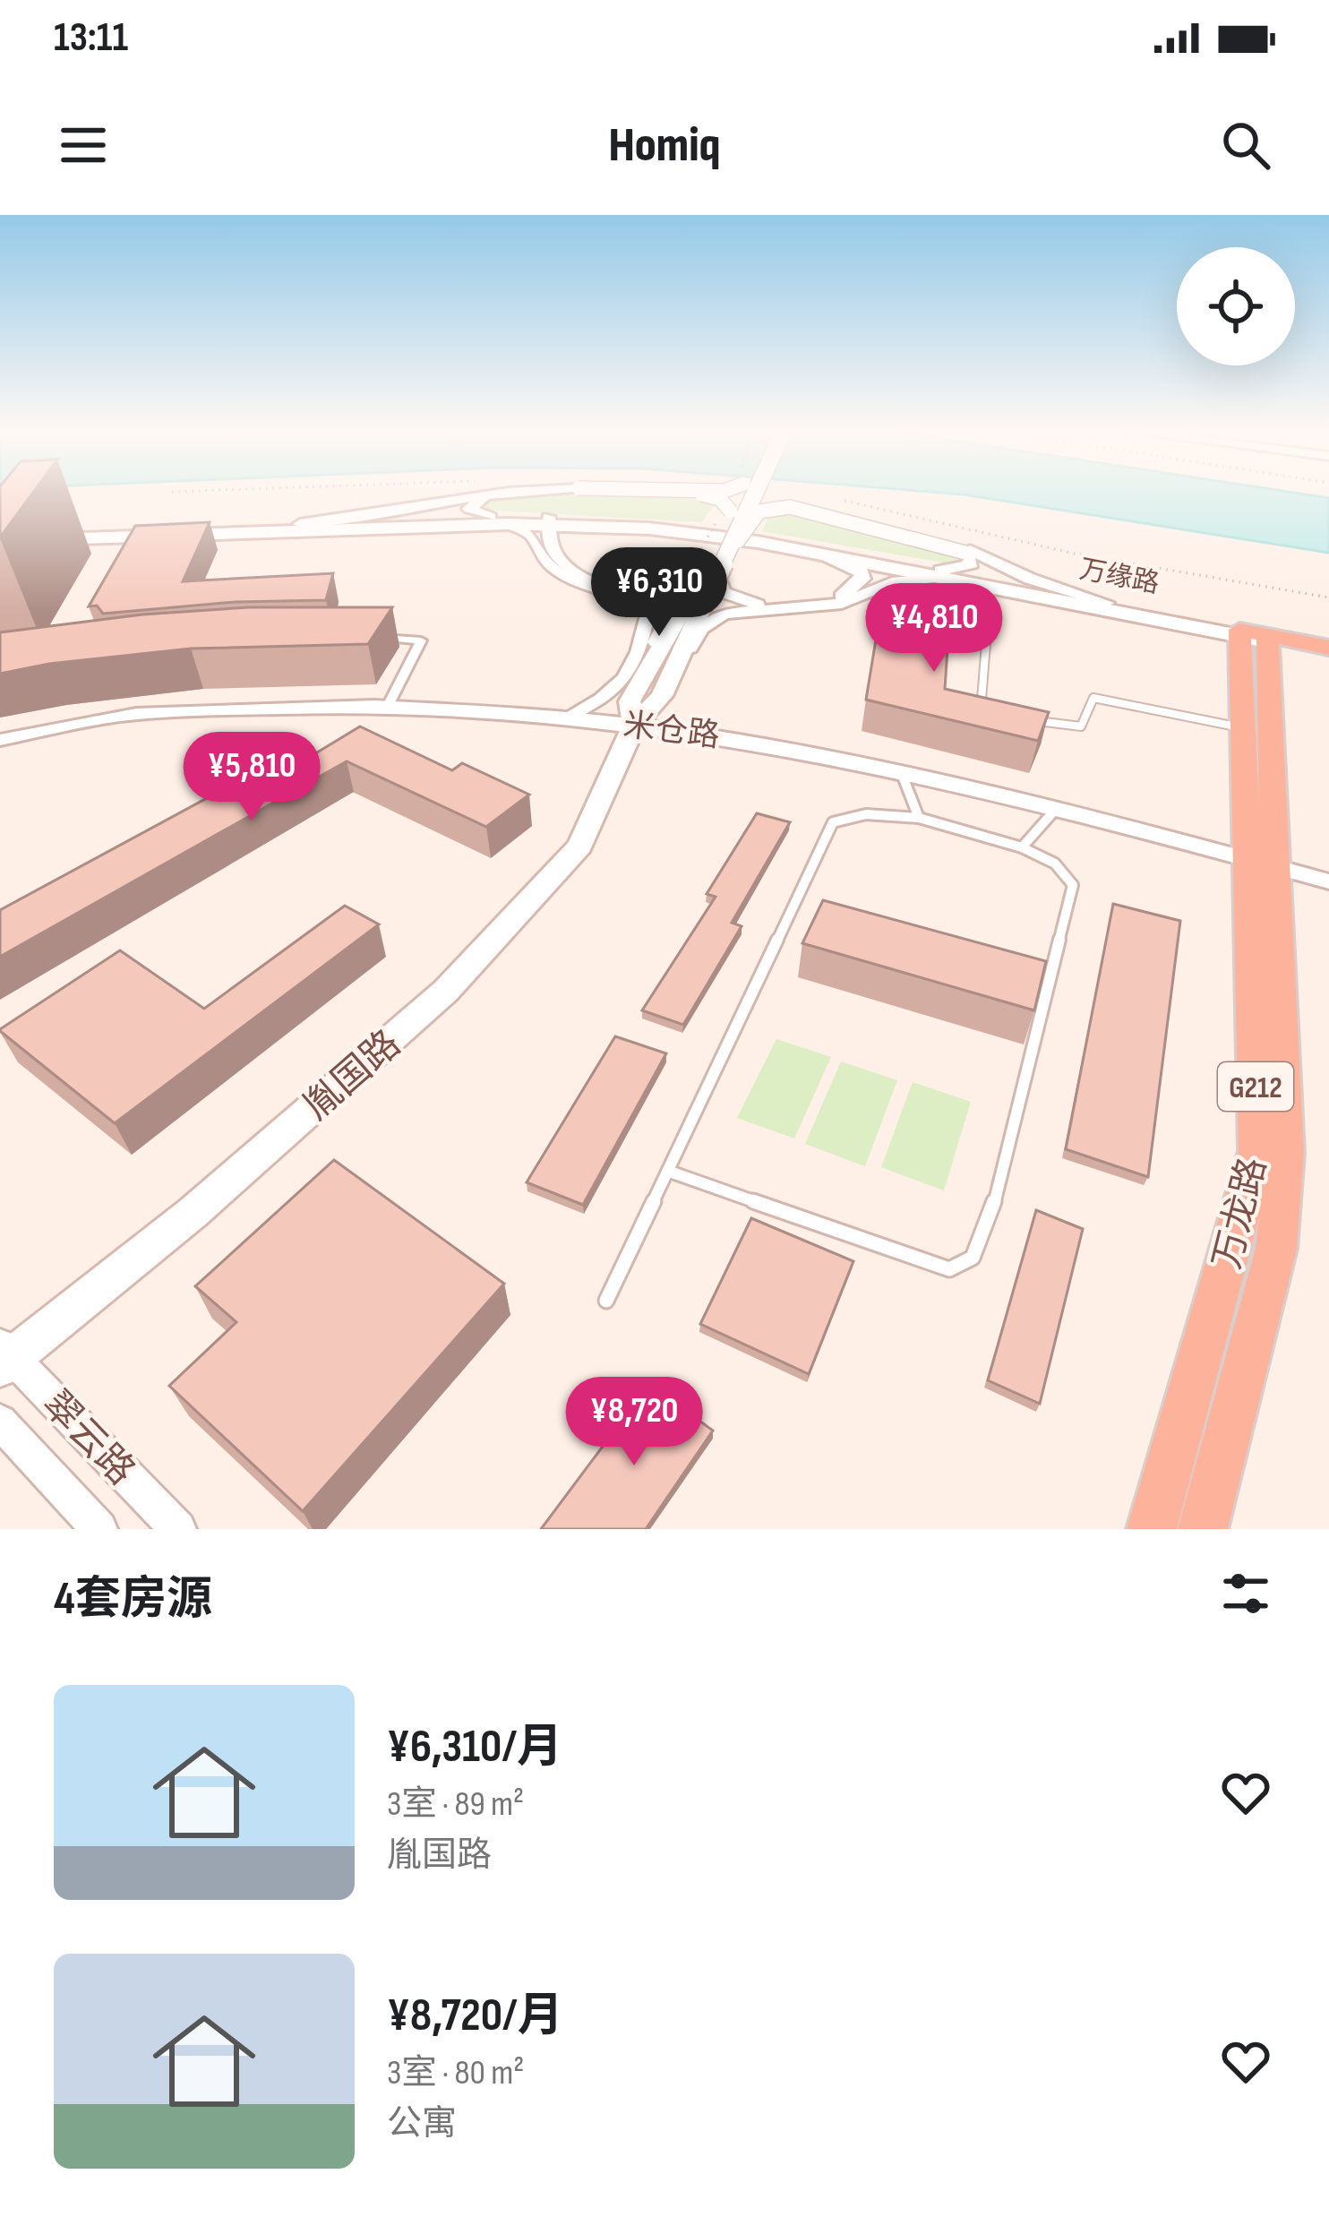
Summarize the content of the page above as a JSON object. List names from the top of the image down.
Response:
{
  "streets": {
    "highway": ["万缘路", "G212", "万龙路"],
    "main road": ["胤国路"],
    "street": ["米仓路", "翠云路"]
  },
  "crossings": [
    ["万缘路", "万龙路"],
    ["米仓路", "胤国路"],
    ["米仓路", "万龙路"],
    ["胤国路", "翠云路"]
  ],
  "page": {
    "status": "13:11",
    "header": "Homiq",
    "price": [
      "¥6,310",
      "¥4,810",
      "¥5,810",
      "¥8,720"
    ],
    "heading": "4套房源",
    "list": [
      {
        "name": "¥6,310/月",
        "note": "3室 · 89 m² · 胤国路"
      },
      {
        "name": "¥8,720/月",
        "note": "3室 · 80 m² · 公寓"
      }
    ]
  }
}
